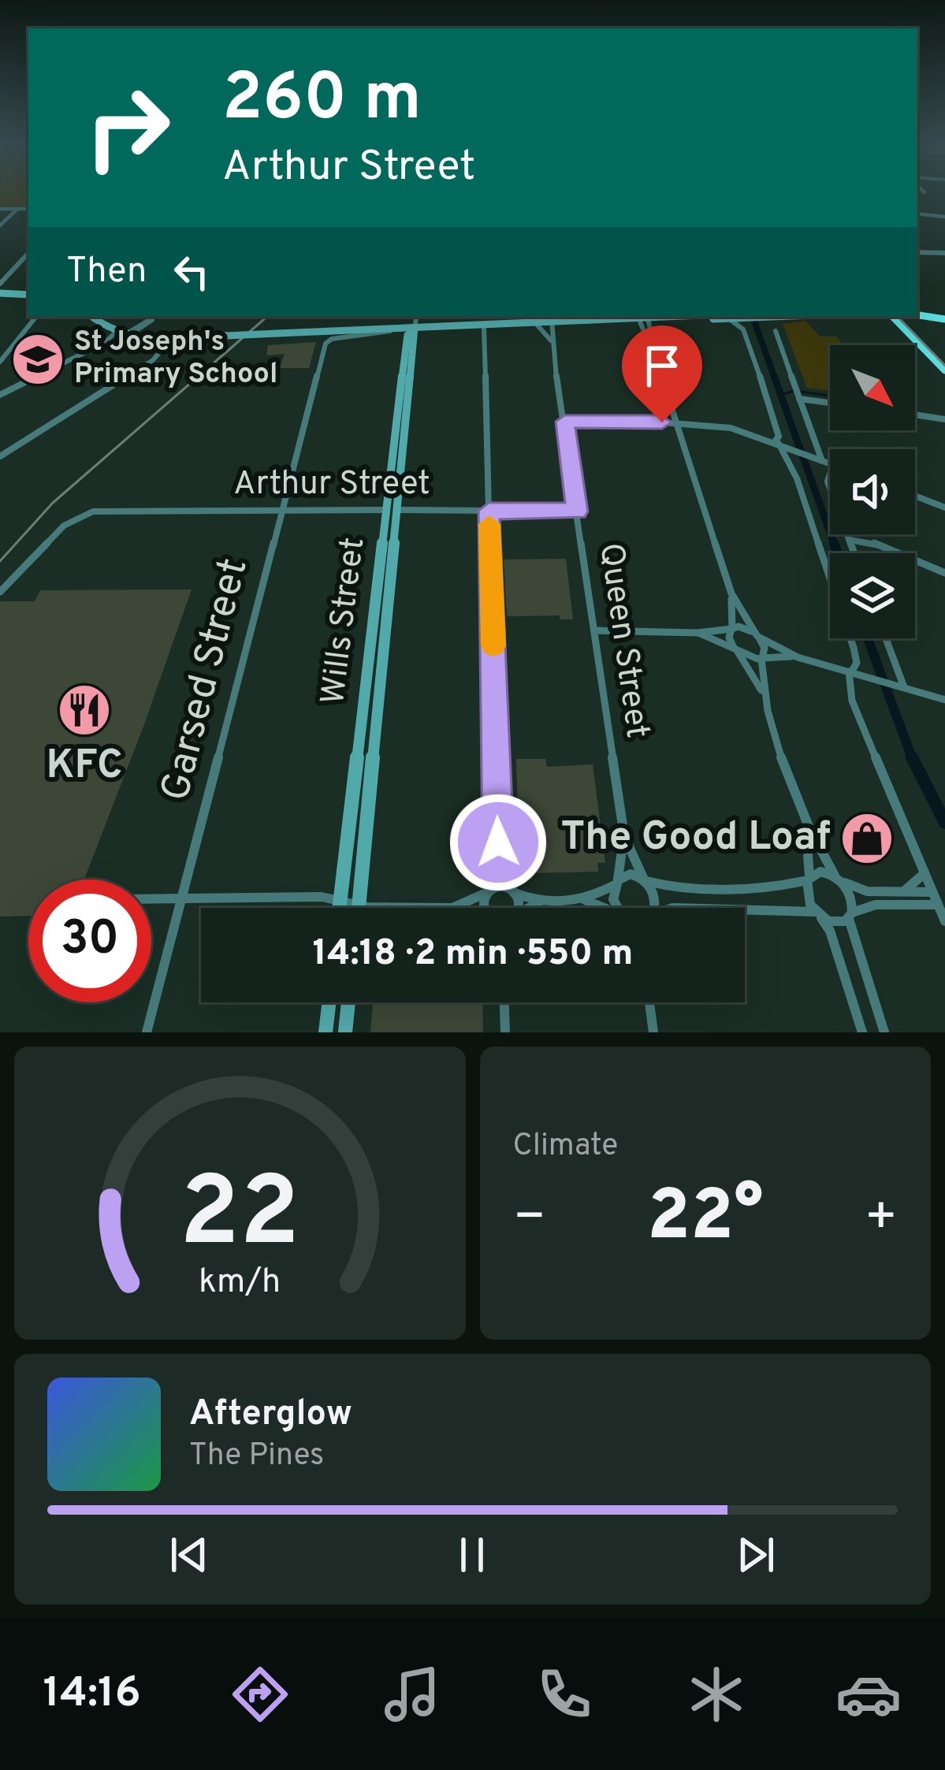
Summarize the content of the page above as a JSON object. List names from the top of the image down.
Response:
{
  "streets": {
    "main road": ["Wills Street"],
    "street": ["Arthur Street", "Queen Street", "Garsed Street"]
  },
  "crossings": [
    ["Arthur Street", "Wills Street"],
    ["Arthur Street", "Queen Street"],
    ["Arthur Street", "Garsed Street"]
  ],
  "places": {
    "school or university": ["St Joseph's Primary School"],
    "restaurant": ["KFC"],
    "shop": ["The Good Loaf"]
  },
  "north": "bottom right",
  "page": {
    "turn": ["260 m", "Arthur Street"],
    "then": "Then",
    "limit": "30",
    "trip": "14:18 · 2 min · 550 m",
    "tile": "Climate",
    "heat": ["−", "22°", "+"],
    "song": ["Afterglow", "The Pines"],
    "tabs": "14:16",
    "gauge": ["22", "km/h"]
  }
}
